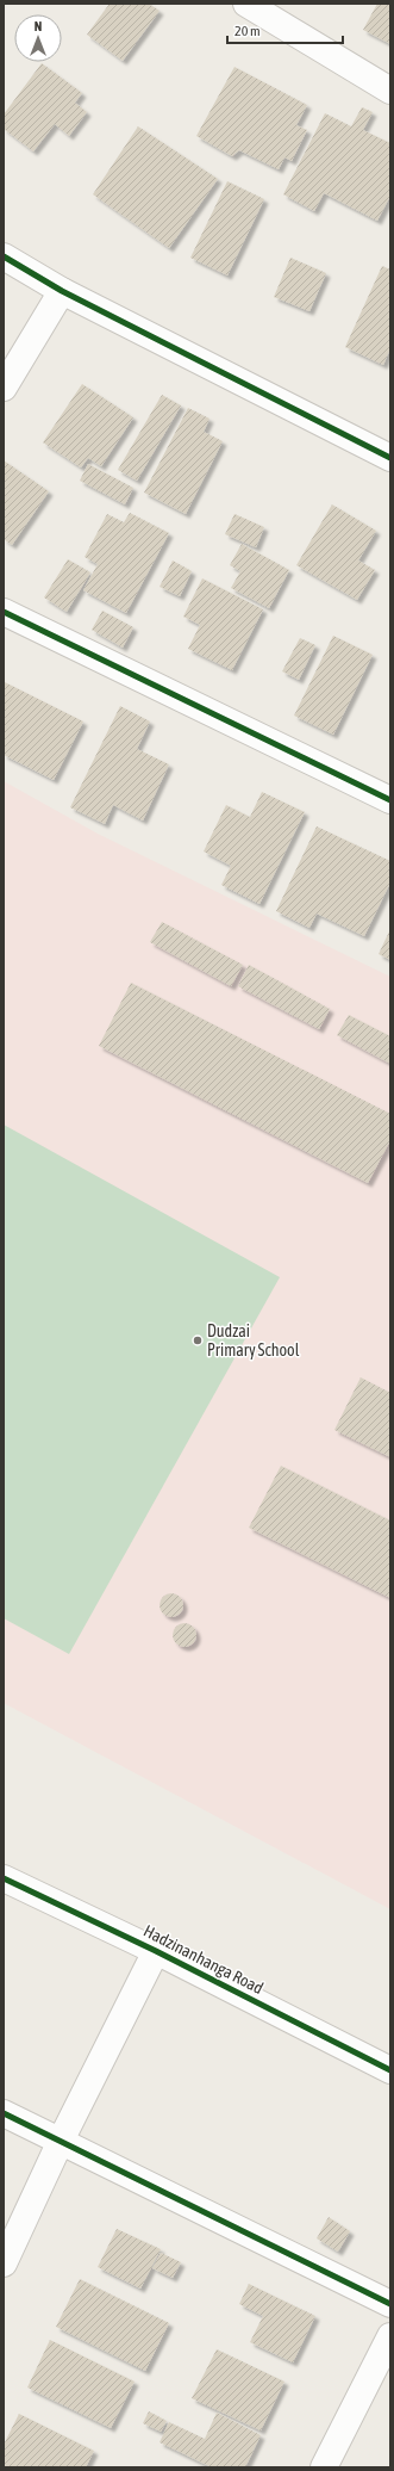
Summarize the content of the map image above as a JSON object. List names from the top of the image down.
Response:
{
  "streets": {
    "street": ["Hadzinanhanga Road"]
  },
  "places": ["Dudzai Primary School"],
  "scale_bar": "20 m",
  "north": "top"
}
